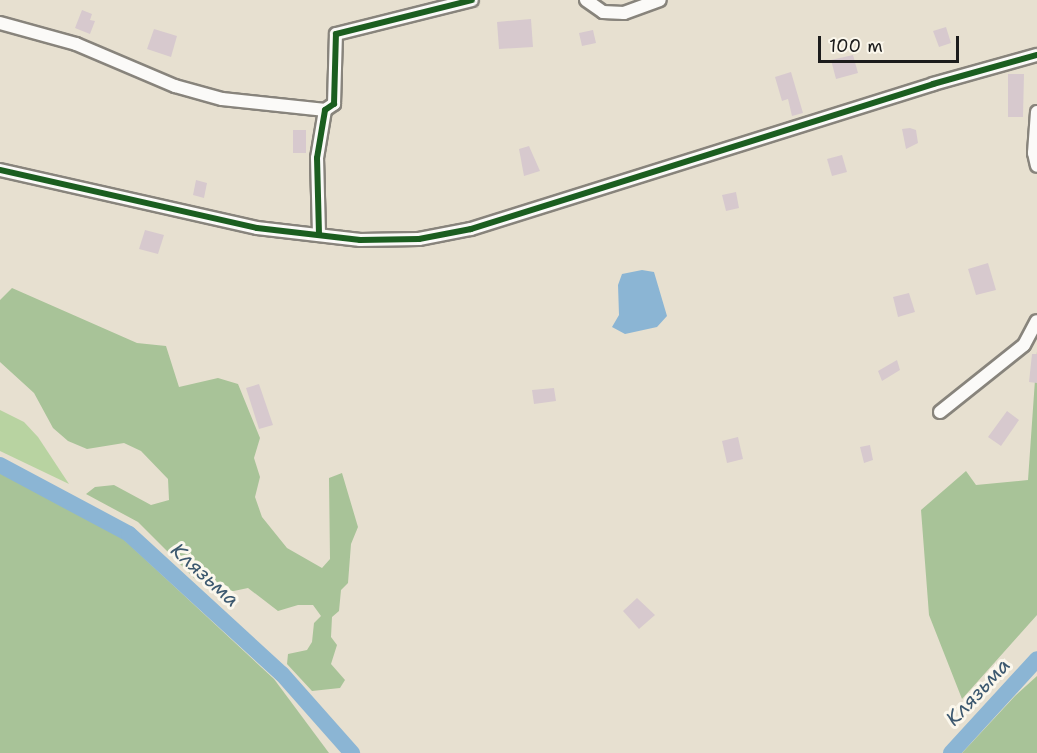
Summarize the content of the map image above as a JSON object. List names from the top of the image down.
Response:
{
  "water": ["Клязьма"],
  "scale_bar": "100 m"
}
